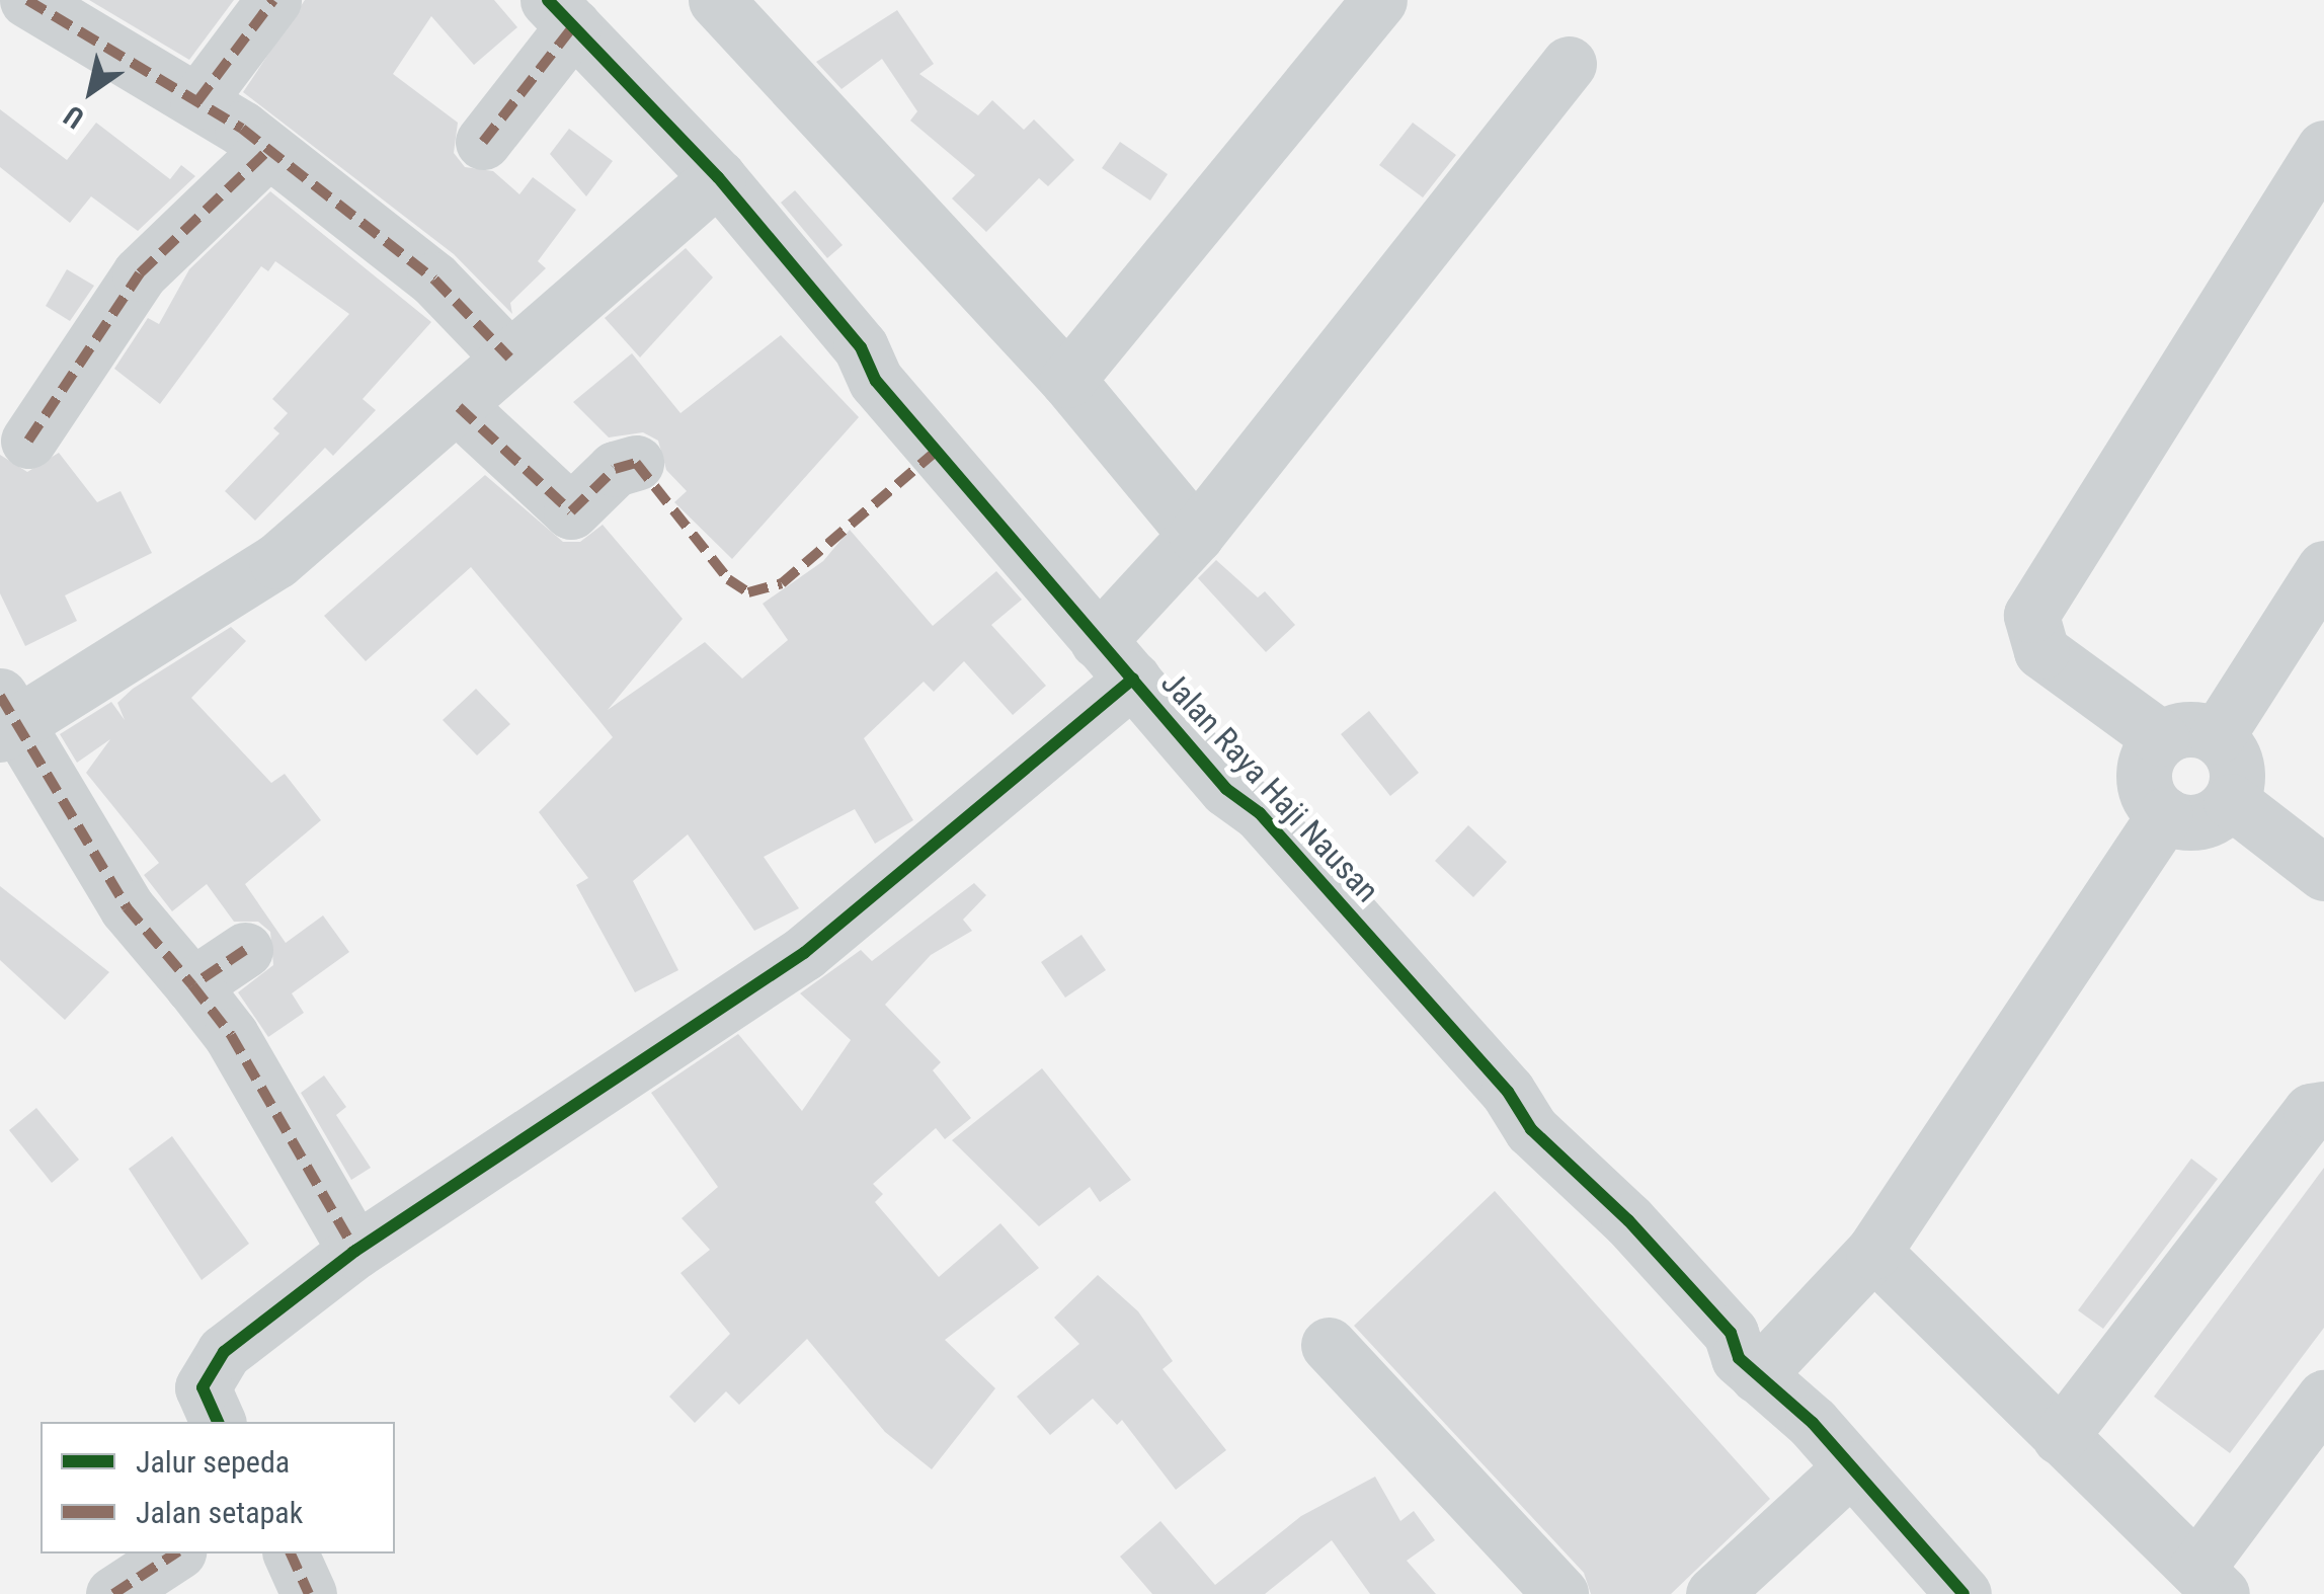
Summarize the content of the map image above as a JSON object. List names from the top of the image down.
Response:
{
  "streets": {
    "street": ["Jalan Raya Haji Nausan"]
  },
  "legend": ["Jalur sepeda", "Jalan setapak"],
  "north": "bottom left"
}
